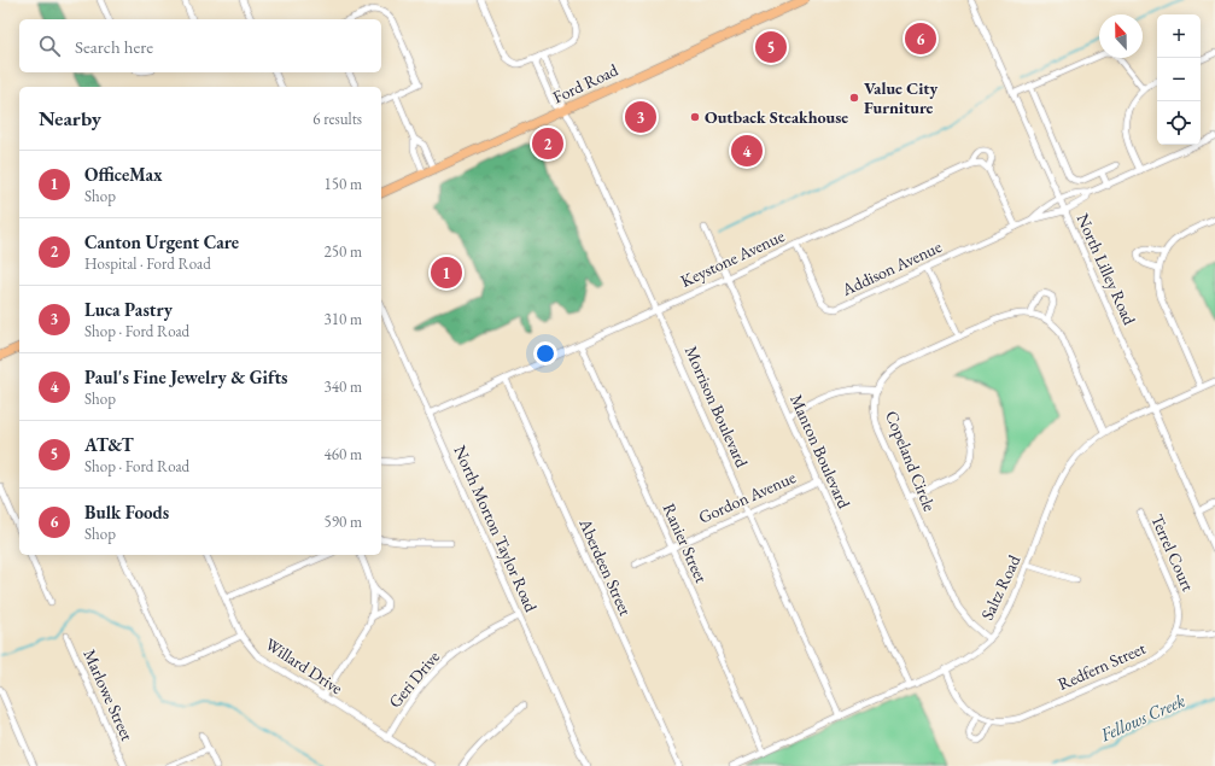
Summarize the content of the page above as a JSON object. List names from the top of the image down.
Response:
{
  "streets": {
    "main road": ["Ford Road"],
    "street": [
      "Keystone Avenue",
      "Addison Avenue",
      "North Lilley Road",
      "Morrison Boulevard",
      "Manton Boulevard",
      "Copeland Circle",
      "Gordon Avenue",
      "North Morton Taylor Road",
      "Ranier Street",
      "Terrel Court",
      "Aberdeen Street",
      "Saltz Road",
      "Willard Drive",
      "Redfern Street",
      "Geri Drive",
      "Marlowe Street"
    ]
  },
  "crossings": [
    ["Ford Road", "Morrison Boulevard"],
    ["Keystone Avenue", "Addison Avenue"],
    ["Keystone Avenue", "Morrison Boulevard"],
    ["Keystone Avenue", "Manton Boulevard"],
    ["Keystone Avenue", "North Morton Taylor Road"],
    ["Keystone Avenue", "Ranier Street"],
    ["Keystone Avenue", "Aberdeen Street"],
    ["Addison Avenue", "North Lilley Road"],
    ["North Lilley Road", "Saltz Road"],
    ["Morrison Boulevard", "Gordon Avenue"],
    ["Morrison Boulevard", "Saltz Road"],
    ["Manton Boulevard", "Gordon Avenue"],
    ["Manton Boulevard", "Saltz Road"],
    ["Copeland Circle", "Saltz Road"],
    ["Gordon Avenue", "Ranier Street"],
    ["North Morton Taylor Road", "Geri Drive"],
    ["Ranier Street", "Saltz Road"],
    ["Terrel Court", "Redfern Street"],
    ["Saltz Road", "Redfern Street"],
    ["Willard Drive", "Geri Drive"]
  ],
  "water": ["Fellows Creek"],
  "places": ["Value City Furniture", "Outback Steakhouse"],
  "north": "top",
  "page": {
    "map_buttons": ["+", "−"],
    "search": "Search here",
    "pins": [
      "6",
      "5",
      "3",
      "2",
      "4",
      "1"
    ],
    "heading": ["Nearby", "6 results"],
    "list": [
      {
        "mark": "1",
        "name": "OfficeMax",
        "note": "Shop",
        "value": "150 m"
      },
      {
        "mark": "2",
        "name": "Canton Urgent Care",
        "note": "Hospital · Ford Road",
        "value": "250 m"
      },
      {
        "mark": "3",
        "name": "Luca Pastry",
        "note": "Shop · Ford Road",
        "value": "310 m"
      },
      {
        "mark": "4",
        "name": "Paul's Fine Jewelry & Gifts",
        "note": "Shop",
        "value": "340 m"
      },
      {
        "mark": "5",
        "name": "AT&T",
        "note": "Shop · Ford Road",
        "value": "460 m"
      },
      {
        "mark": "6",
        "name": "Bulk Foods",
        "note": "Shop",
        "value": "590 m"
      }
    ]
  }
}
